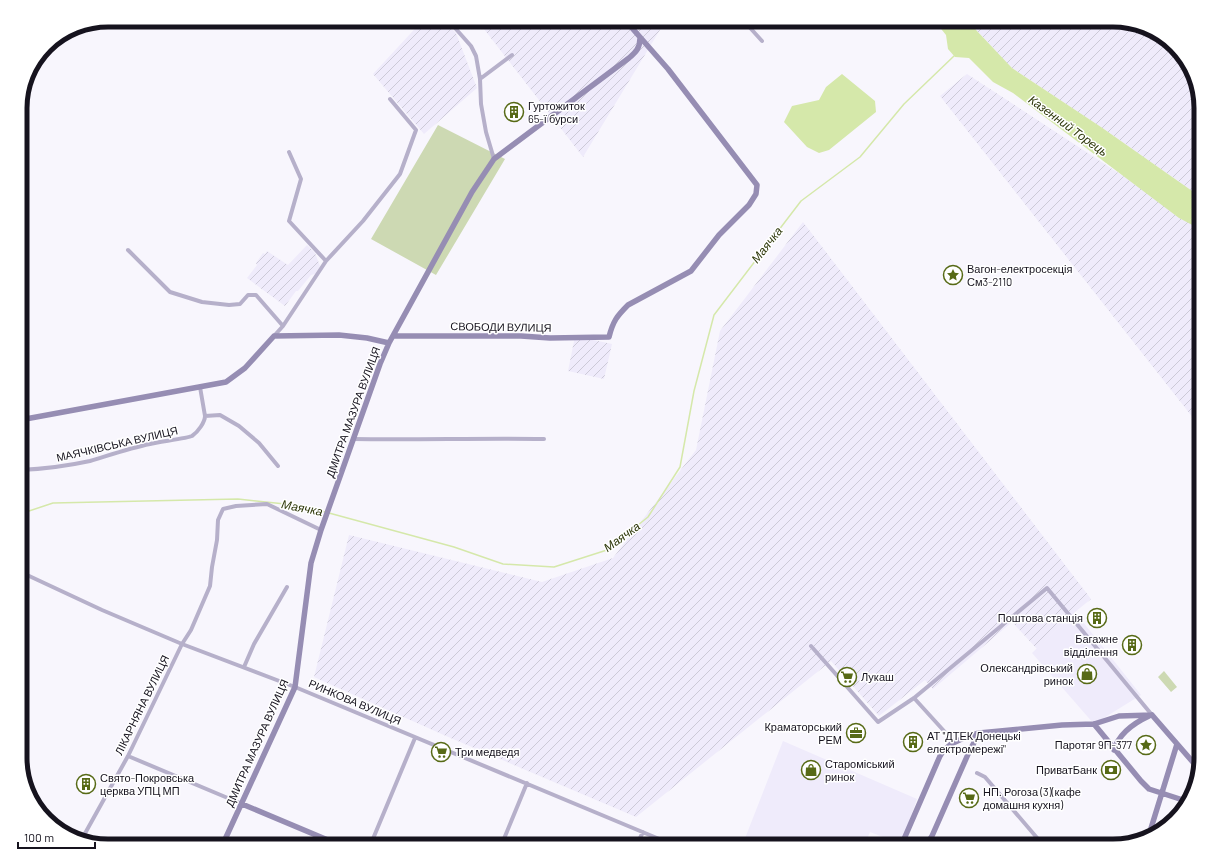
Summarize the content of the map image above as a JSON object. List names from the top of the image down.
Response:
{
  "streets": {
    "street": [
      "СВОБОДИ ВУЛИЦЯ",
      "ДМИТРА МАЗУРА ВУЛИЦЯ",
      "МАЯЧКІВСЬКА ВУЛИЦЯ",
      "РИНКОВА ВУЛИЦЯ",
      "ЛІКАРНЯНА ВУЛИЦЯ"
    ]
  },
  "crossings": [
    ["СВОБОДИ ВУЛИЦЯ", "ДМИТРА МАЗУРА ВУЛИЦЯ"],
    ["ДМИТРА МАЗУРА ВУЛИЦЯ", "РИНКОВА ВУЛИЦЯ"],
    ["ДМИТРА МАЗУРА ВУЛИЦЯ", "ЛІКАРНЯНА ВУЛИЦЯ"],
    ["РИНКОВА ВУЛИЦЯ", "ЛІКАРНЯНА ВУЛИЦЯ"]
  ],
  "water": ["Казенний Торець", "Маячка"],
  "places": {
    "building": [
      "Гуртожиток 65-ї бурси",
      "Поштова станція",
      "Багажне відділення",
      "АТ \"ДТЕК Донецькі електромережі\"",
      "Свято-Покровська церква УПЦ МП"
    ],
    "place": ["Вагон-електросекція См3-2110", "Паротяг 9П-377"],
    "shop": ["Олександрівський ринок", "Староміський ринок"],
    "supermarket": ["Лукаш", "Три медведя", "НП. Рогоза (3)(кафе домашня кухня)"],
    "office": ["Краматорський РЕМ"],
    "bank": ["ПриватБанк"]
  },
  "scale_bar": "100 m"
}
